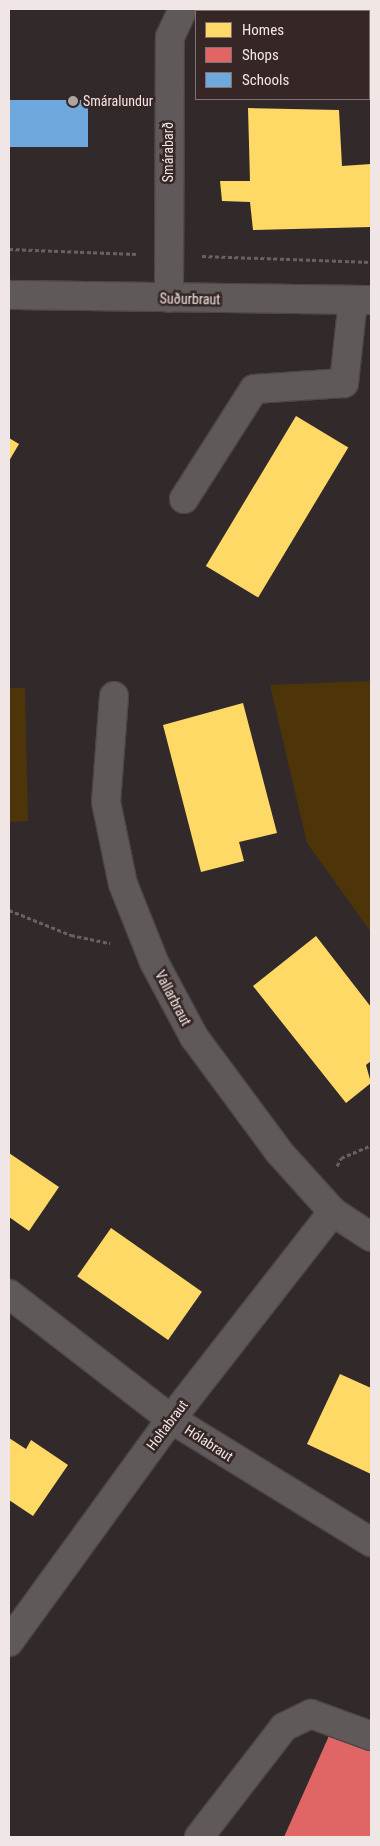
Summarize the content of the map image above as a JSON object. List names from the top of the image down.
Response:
{
  "streets": {
    "street": [
      "Smárabarð",
      "Suðurbraut",
      "Vallarbraut",
      "Holtabraut",
      "Hólabraut"
    ]
  },
  "crossings": [
    ["Smárabarð", "Suðurbraut"],
    ["Vallarbraut", "Holtabraut"],
    ["Holtabraut", "Hólabraut"]
  ],
  "places": ["Smáralundur"],
  "legend": ["Homes", "Shops", "Schools"]
}
